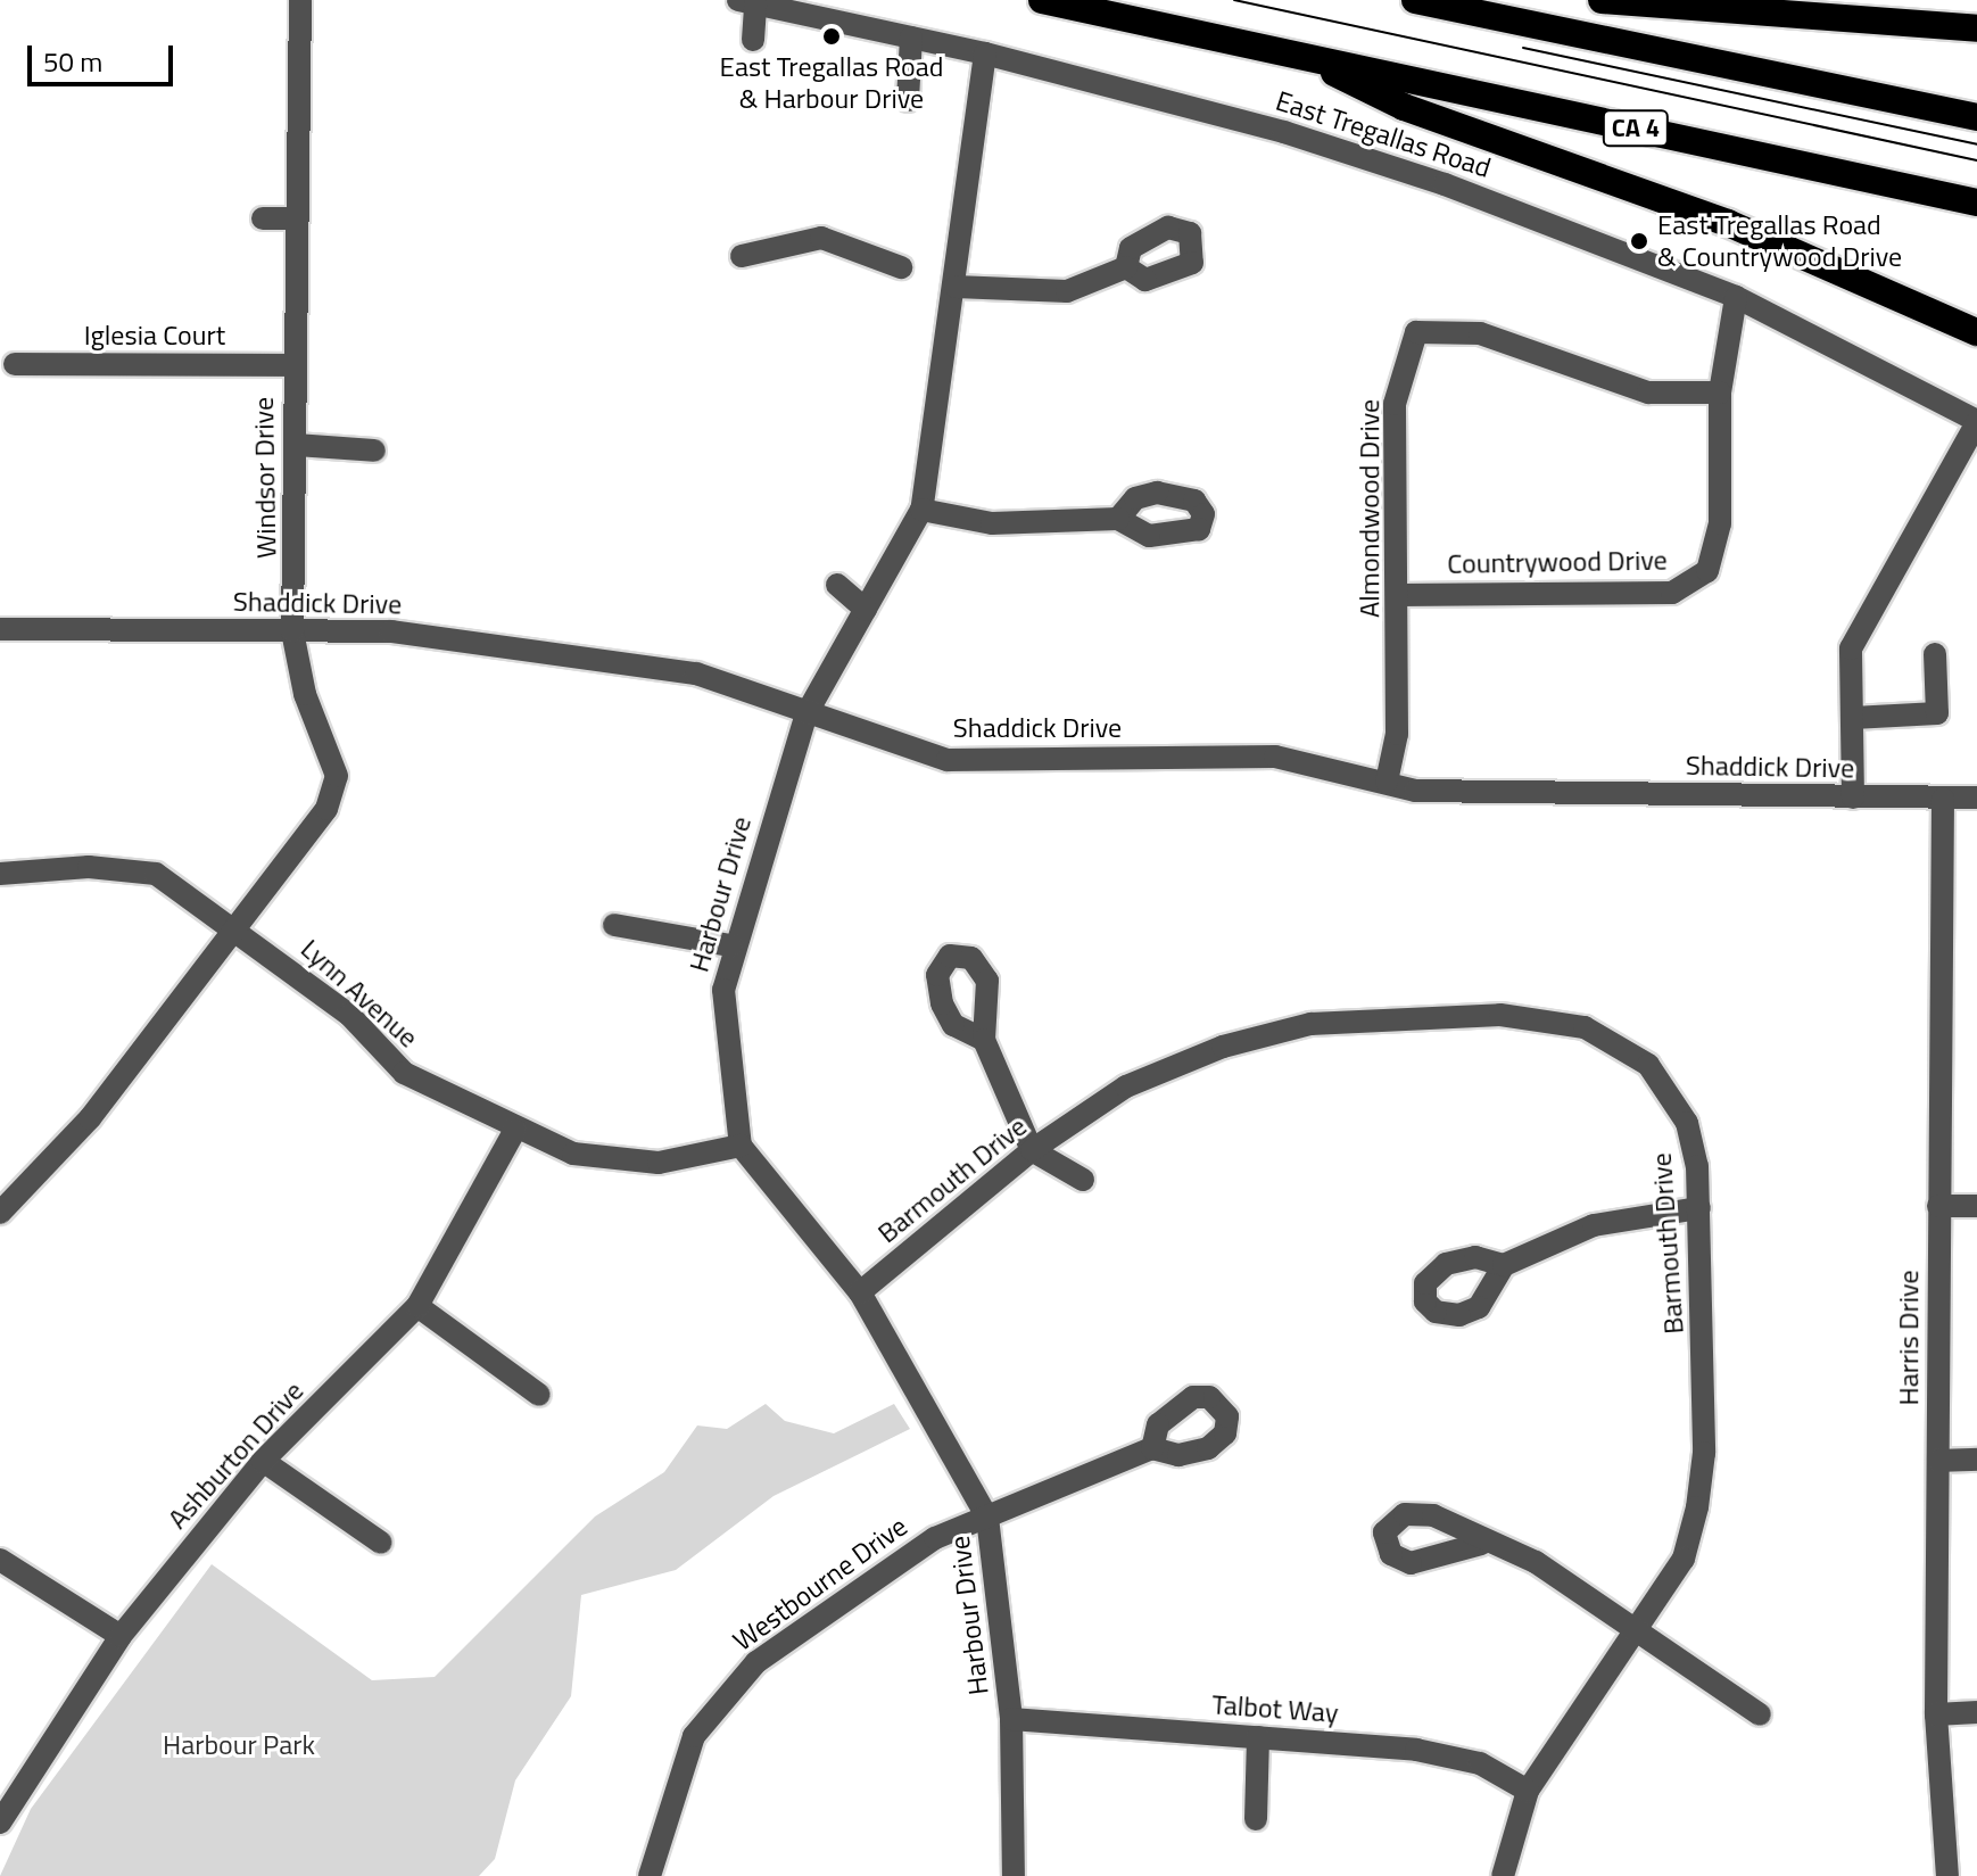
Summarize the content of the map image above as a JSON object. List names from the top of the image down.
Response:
{
  "streets": {
    "highway": ["CA 4"],
    "street": [
      "East Tregallas Road",
      "Iglesia Court",
      "Windsor Drive",
      "Almondwood Drive",
      "Countrywood Drive",
      "Shaddick Drive",
      "Harbour Drive",
      "Lynn Avenue",
      "Barmouth Drive",
      "Harris Drive",
      "Ashburton Drive",
      "Westbourne Drive",
      "Talbot Way"
    ]
  },
  "crossings": [
    ["East Tregallas Road", "Countrywood Drive"],
    ["East Tregallas Road", "Harbour Drive"],
    ["Iglesia Court", "Windsor Drive"],
    ["Windsor Drive", "Shaddick Drive"],
    ["Windsor Drive", "Lynn Avenue"],
    ["Almondwood Drive", "Countrywood Drive"],
    ["Almondwood Drive", "Shaddick Drive"],
    ["Shaddick Drive", "Harbour Drive"],
    ["Shaddick Drive", "Harris Drive"],
    ["Harbour Drive", "Lynn Avenue"],
    ["Harbour Drive", "Barmouth Drive"],
    ["Harbour Drive", "Westbourne Drive"],
    ["Harbour Drive", "Talbot Way"],
    ["Lynn Avenue", "Ashburton Drive"],
    ["Barmouth Drive", "Talbot Way"]
  ],
  "parks": ["Harbour Park"],
  "places": ["East Tregallas Road & Harbour Drive", "East Tregallas Road & Countrywood Drive"],
  "scale_bar": "50 m"
}
